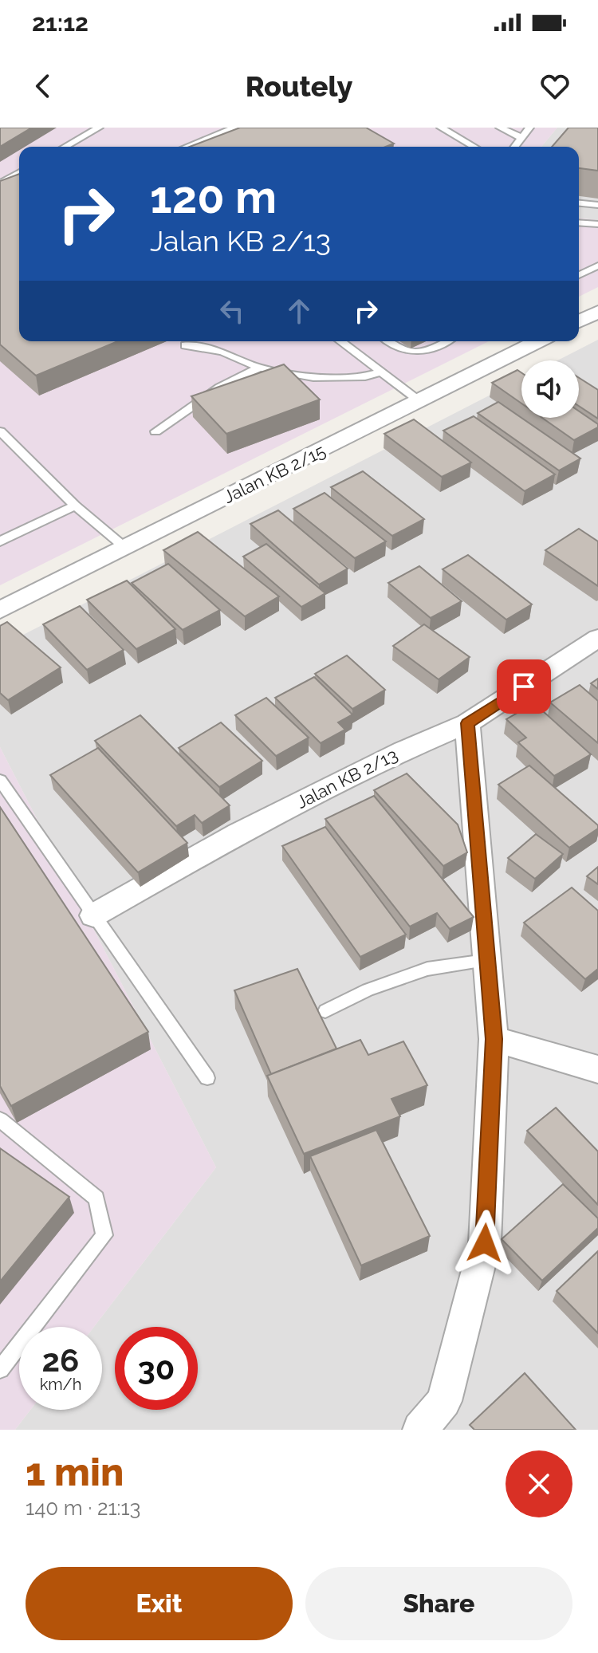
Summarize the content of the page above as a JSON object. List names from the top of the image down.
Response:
{
  "streets": {
    "street": ["Jalan KB 2/15", "Jalan KB 2/13"]
  },
  "page": {
    "status": "21:12",
    "header": "Routely",
    "turn": ["120 m", "Jalan KB 2/13"],
    "speed": "26 km/h",
    "limit": "30",
    "heading": ["1 min", "140 m · 21:13"],
    "buttons": ["Exit", "Share"]
  }
}
